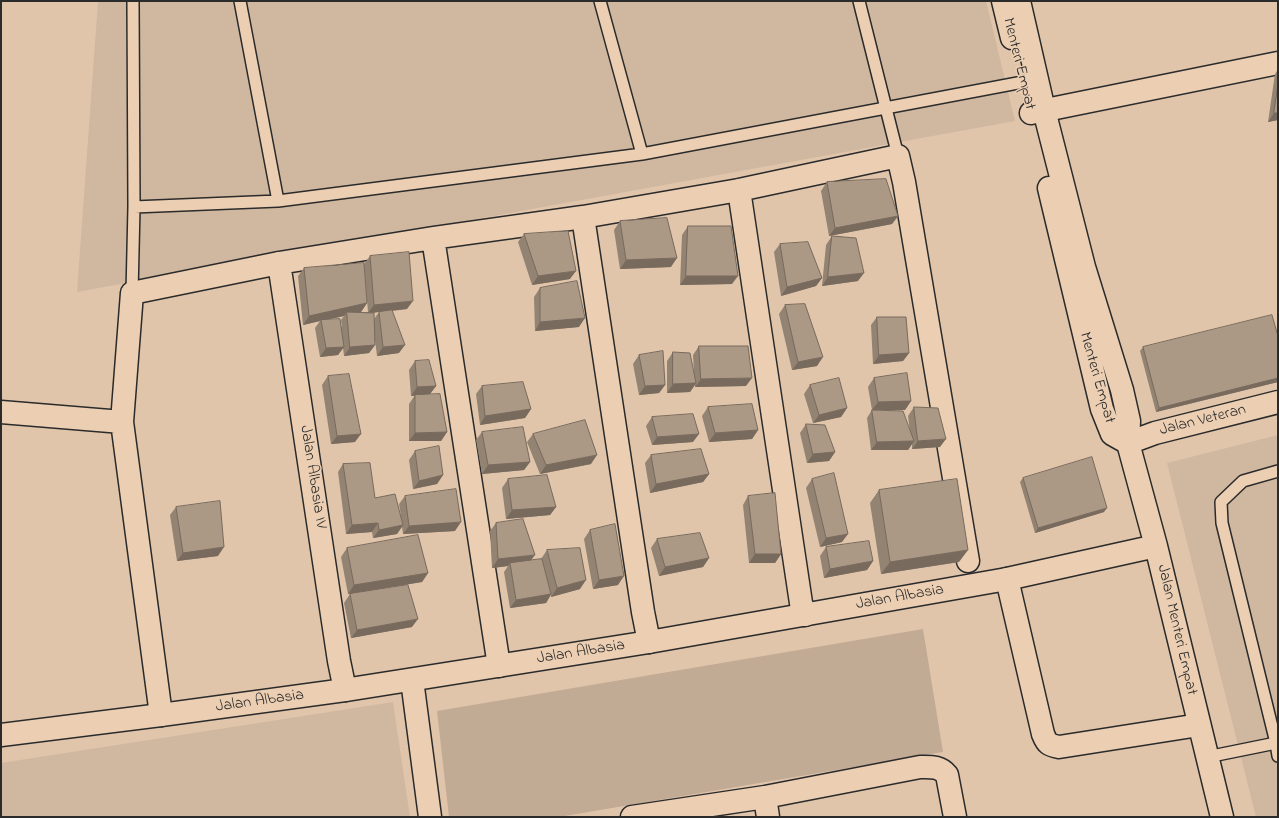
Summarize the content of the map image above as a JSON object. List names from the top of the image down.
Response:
{
  "streets": {
    "street": [
      "Menteri Empat",
      "Jalan Veteran",
      "Jalan Albasia IV",
      "Jalan Albasia",
      "Jalan Menteri Empat"
    ]
  },
  "crossings": [
    ["Menteri Empat", "Jalan Veteran"],
    ["Menteri Empat", "Jalan Menteri Empat"],
    ["Jalan Veteran", "Jalan Menteri Empat"],
    ["Jalan Albasia IV", "Jalan Albasia"],
    ["Jalan Albasia", "Jalan Menteri Empat"]
  ]
}
